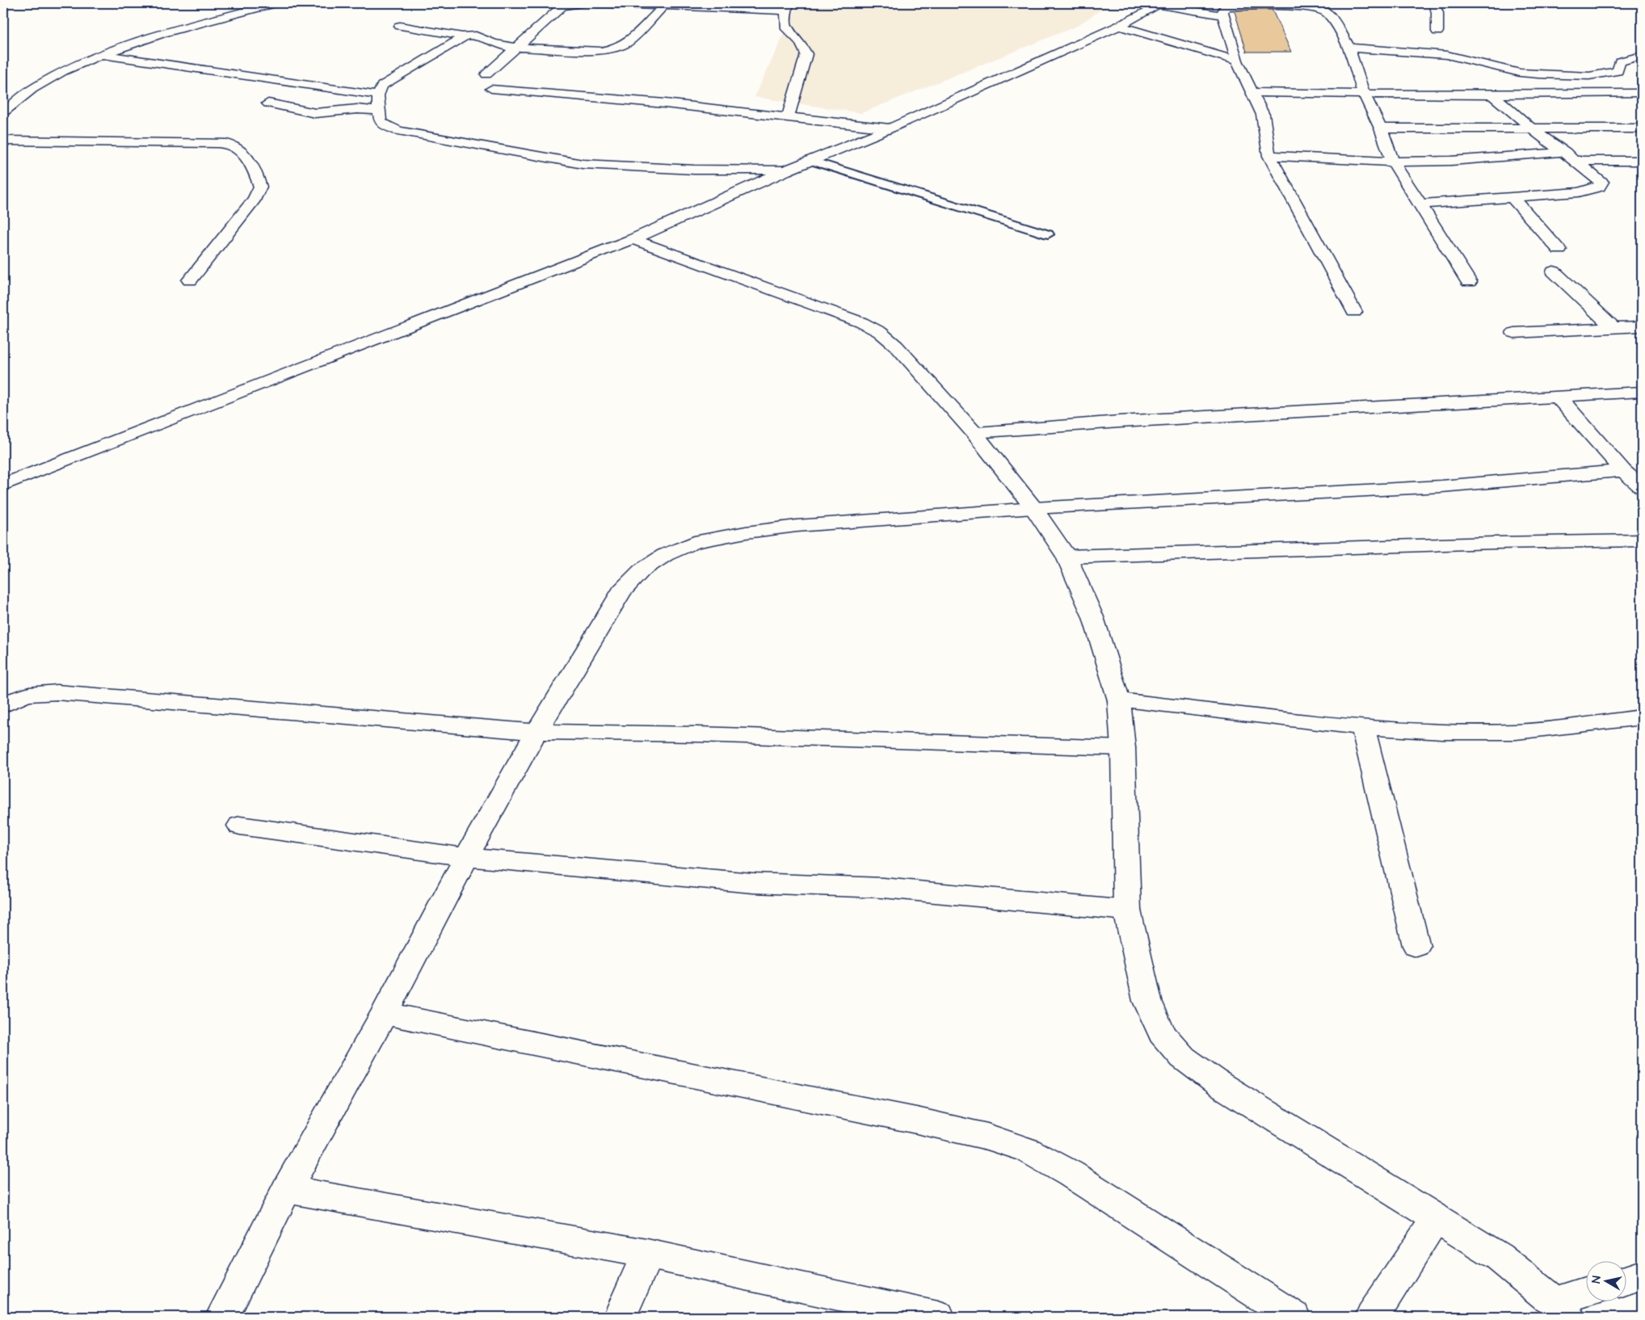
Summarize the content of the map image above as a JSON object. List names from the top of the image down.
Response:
{
  "north": "left"
}
